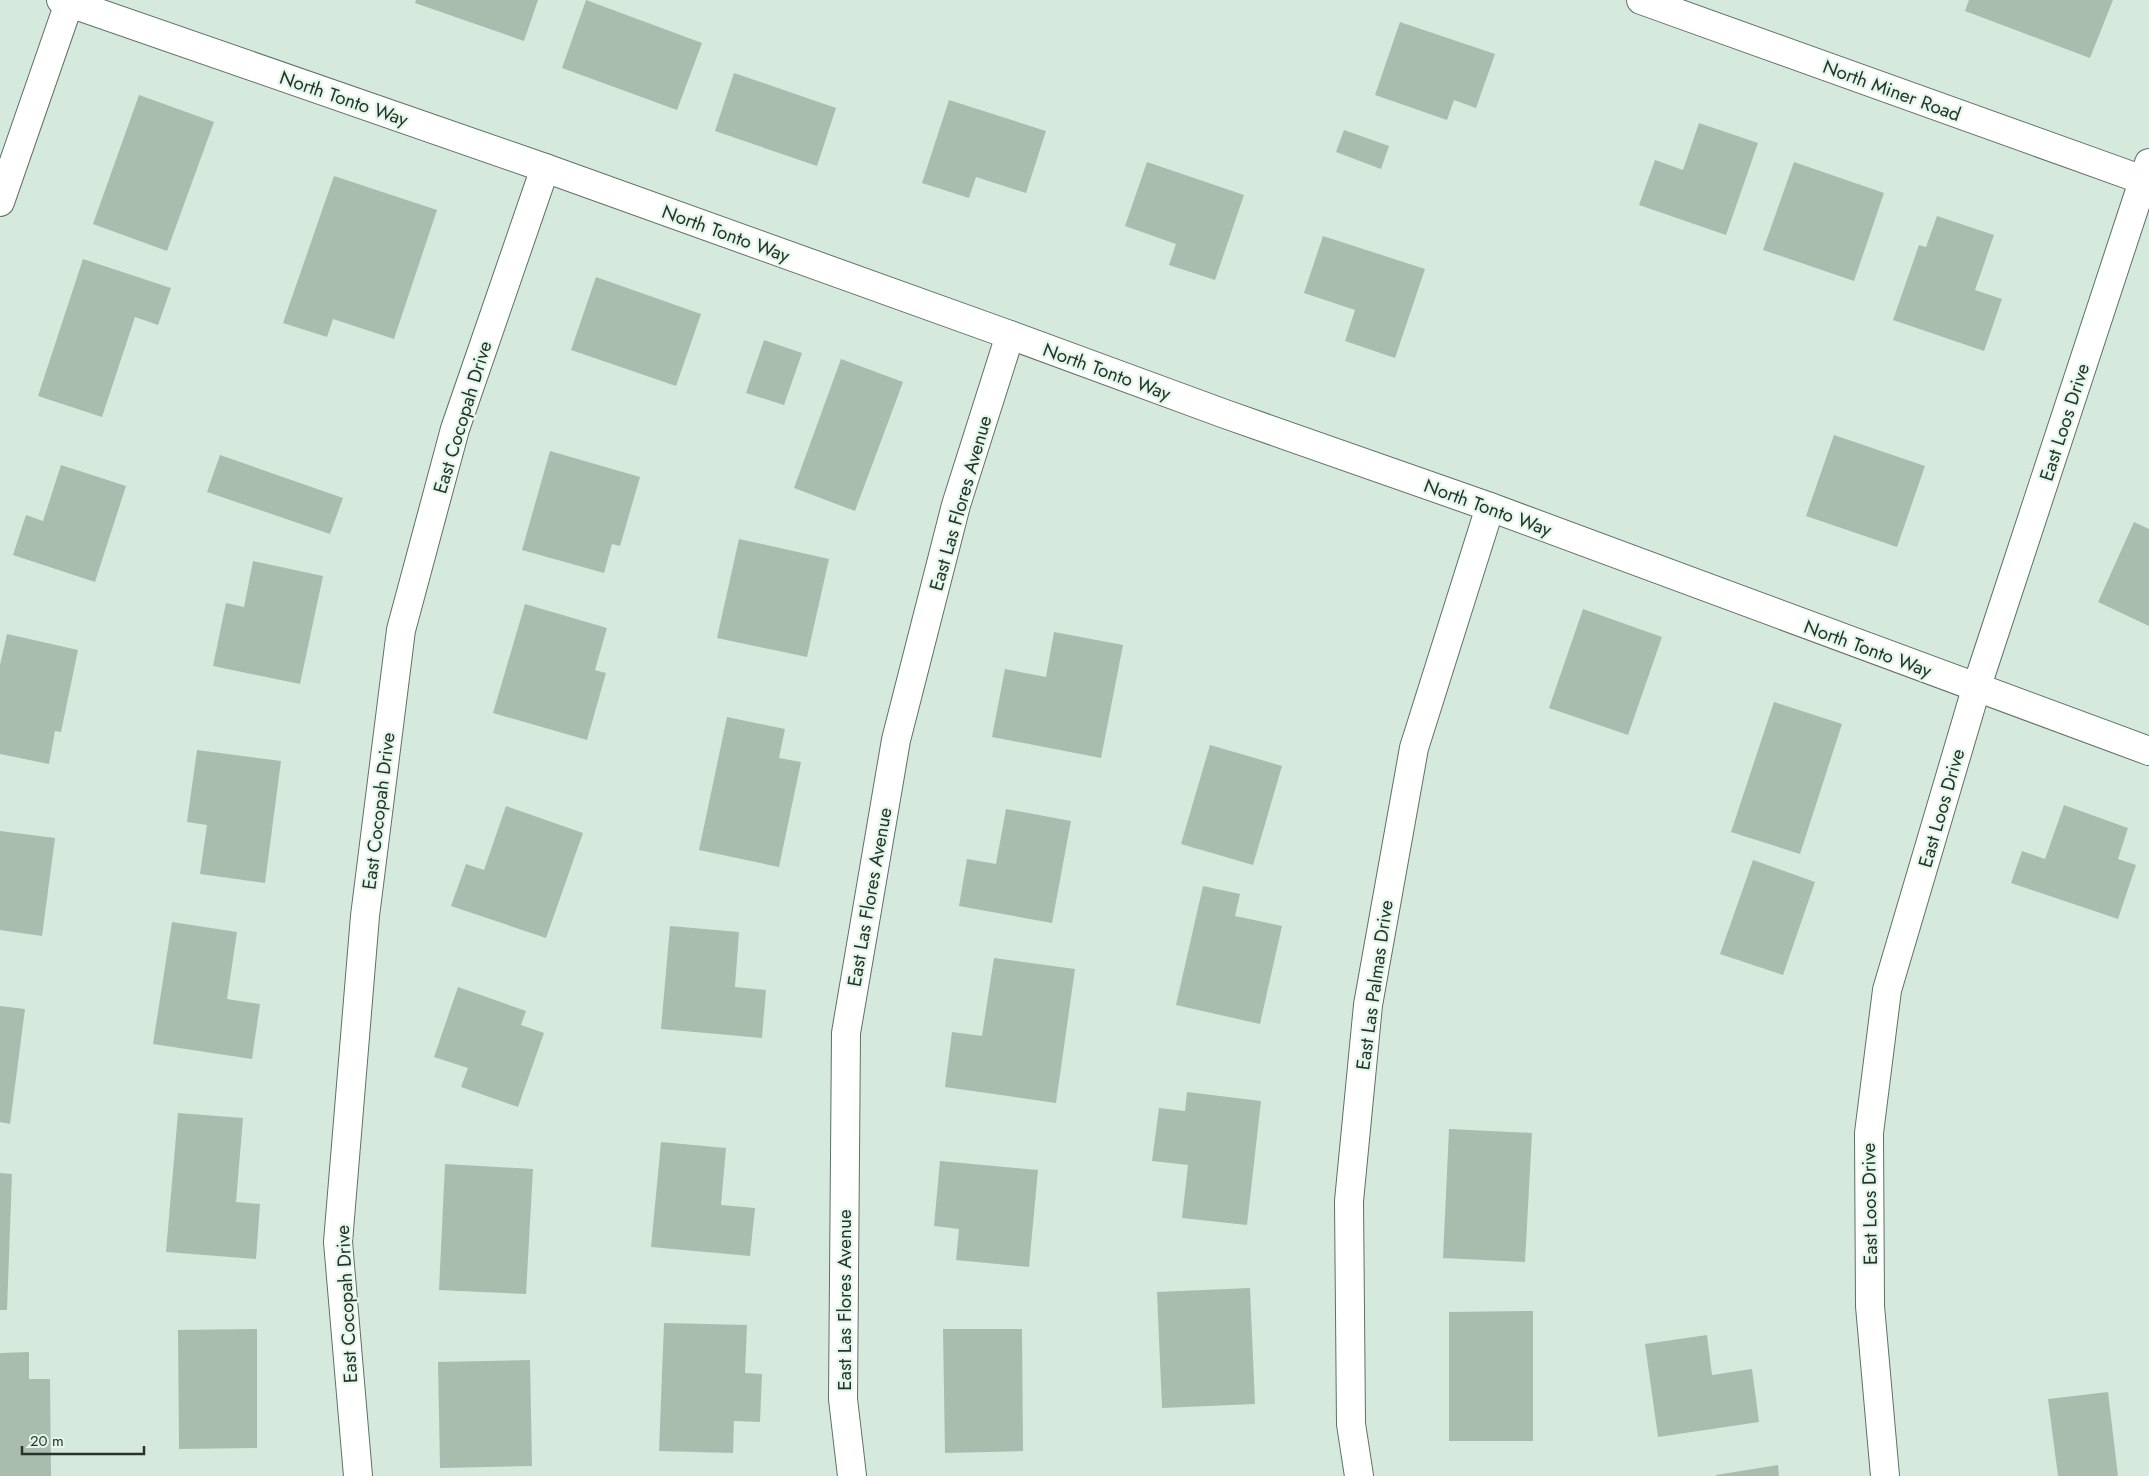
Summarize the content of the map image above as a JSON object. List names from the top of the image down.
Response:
{
  "streets": {
    "street": [
      "North Miner Road",
      "North Tonto Way",
      "East Cocopah Drive",
      "East Loos Drive",
      "East Las Flores Avenue",
      "East Las Palmas Drive"
    ]
  },
  "crossings": [
    ["North Miner Road", "East Loos Drive"],
    ["North Tonto Way", "East Cocopah Drive"],
    ["North Tonto Way", "East Loos Drive"],
    ["North Tonto Way", "East Las Flores Avenue"],
    ["North Tonto Way", "East Las Palmas Drive"]
  ],
  "scale_bar": "20 m"
}
